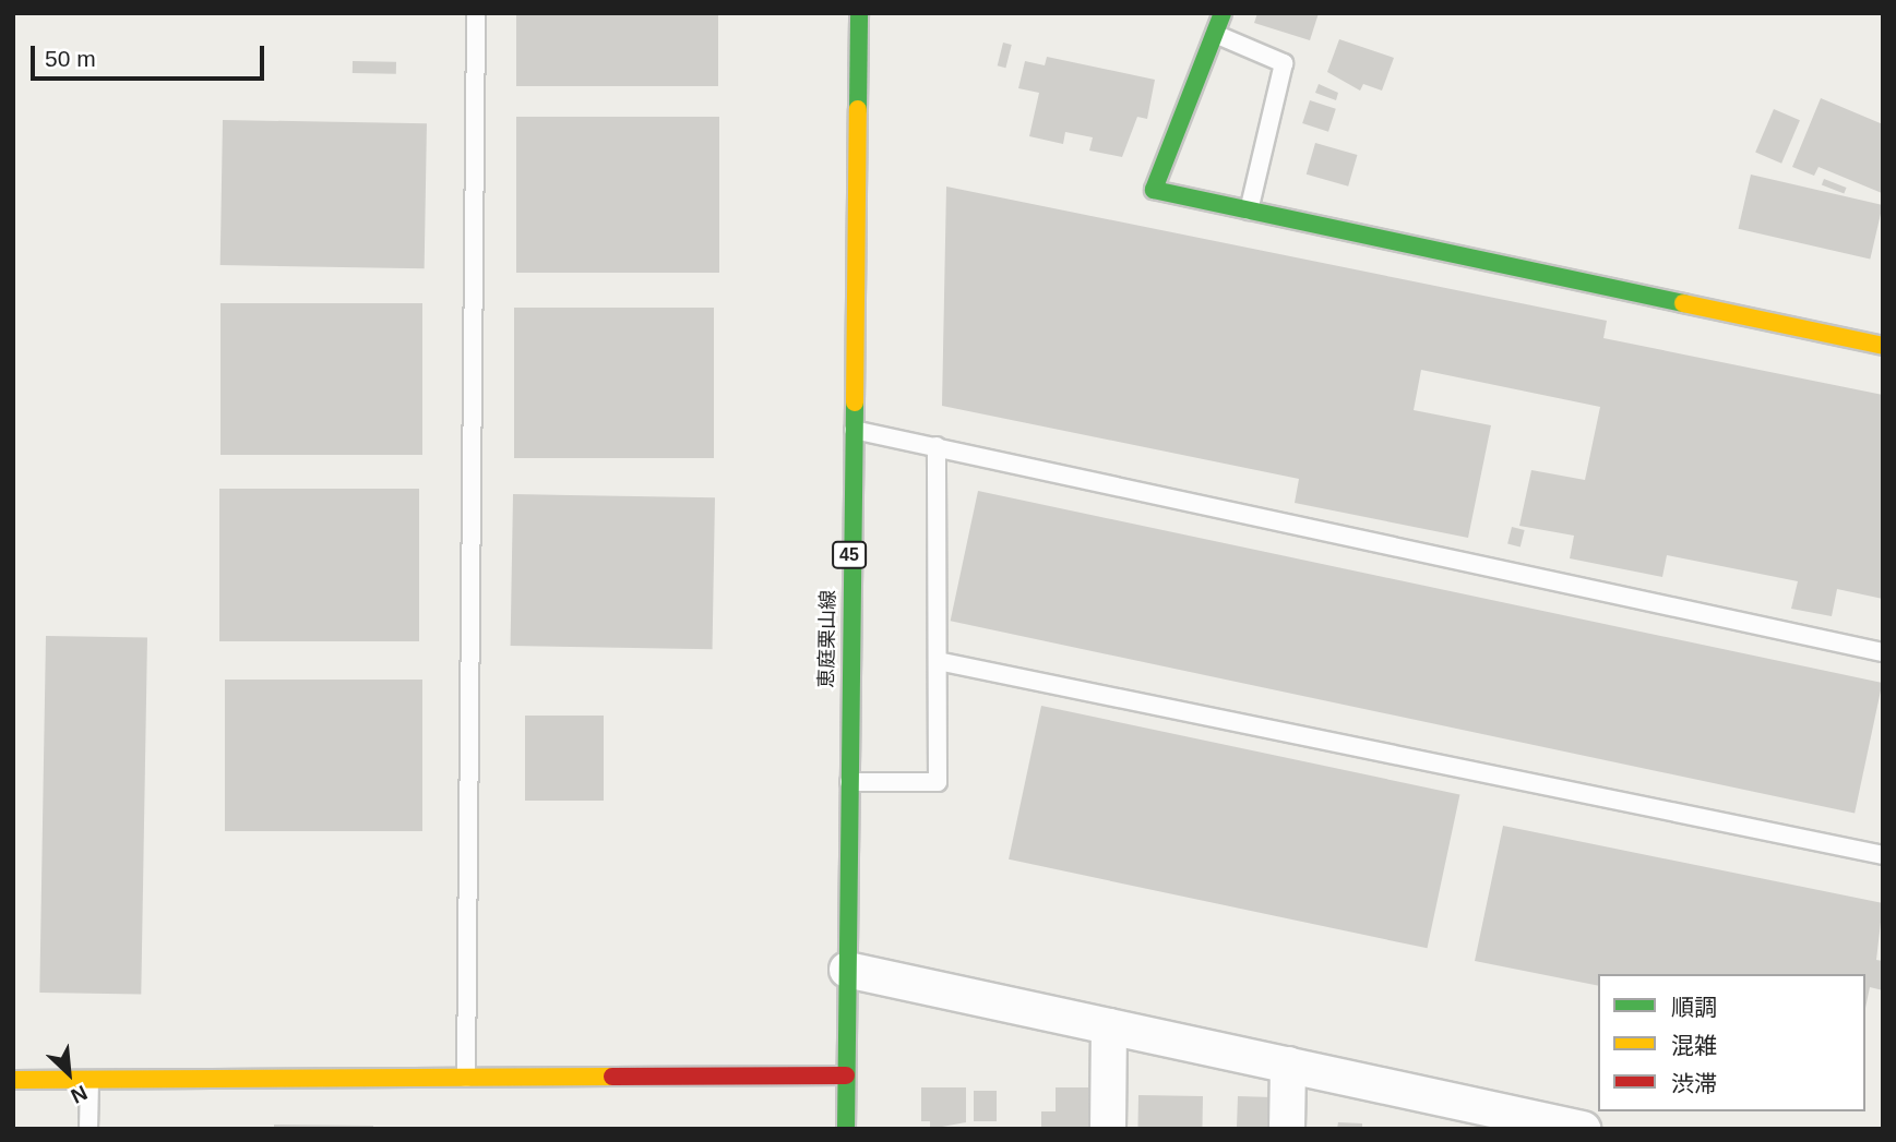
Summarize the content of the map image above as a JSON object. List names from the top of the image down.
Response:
{
  "streets": {
    "street": ["45", "恵庭栗山線"]
  },
  "legend": ["順調", "混雑", "渋滞"],
  "scale_bar": "50 m",
  "north": "bottom right"
}
